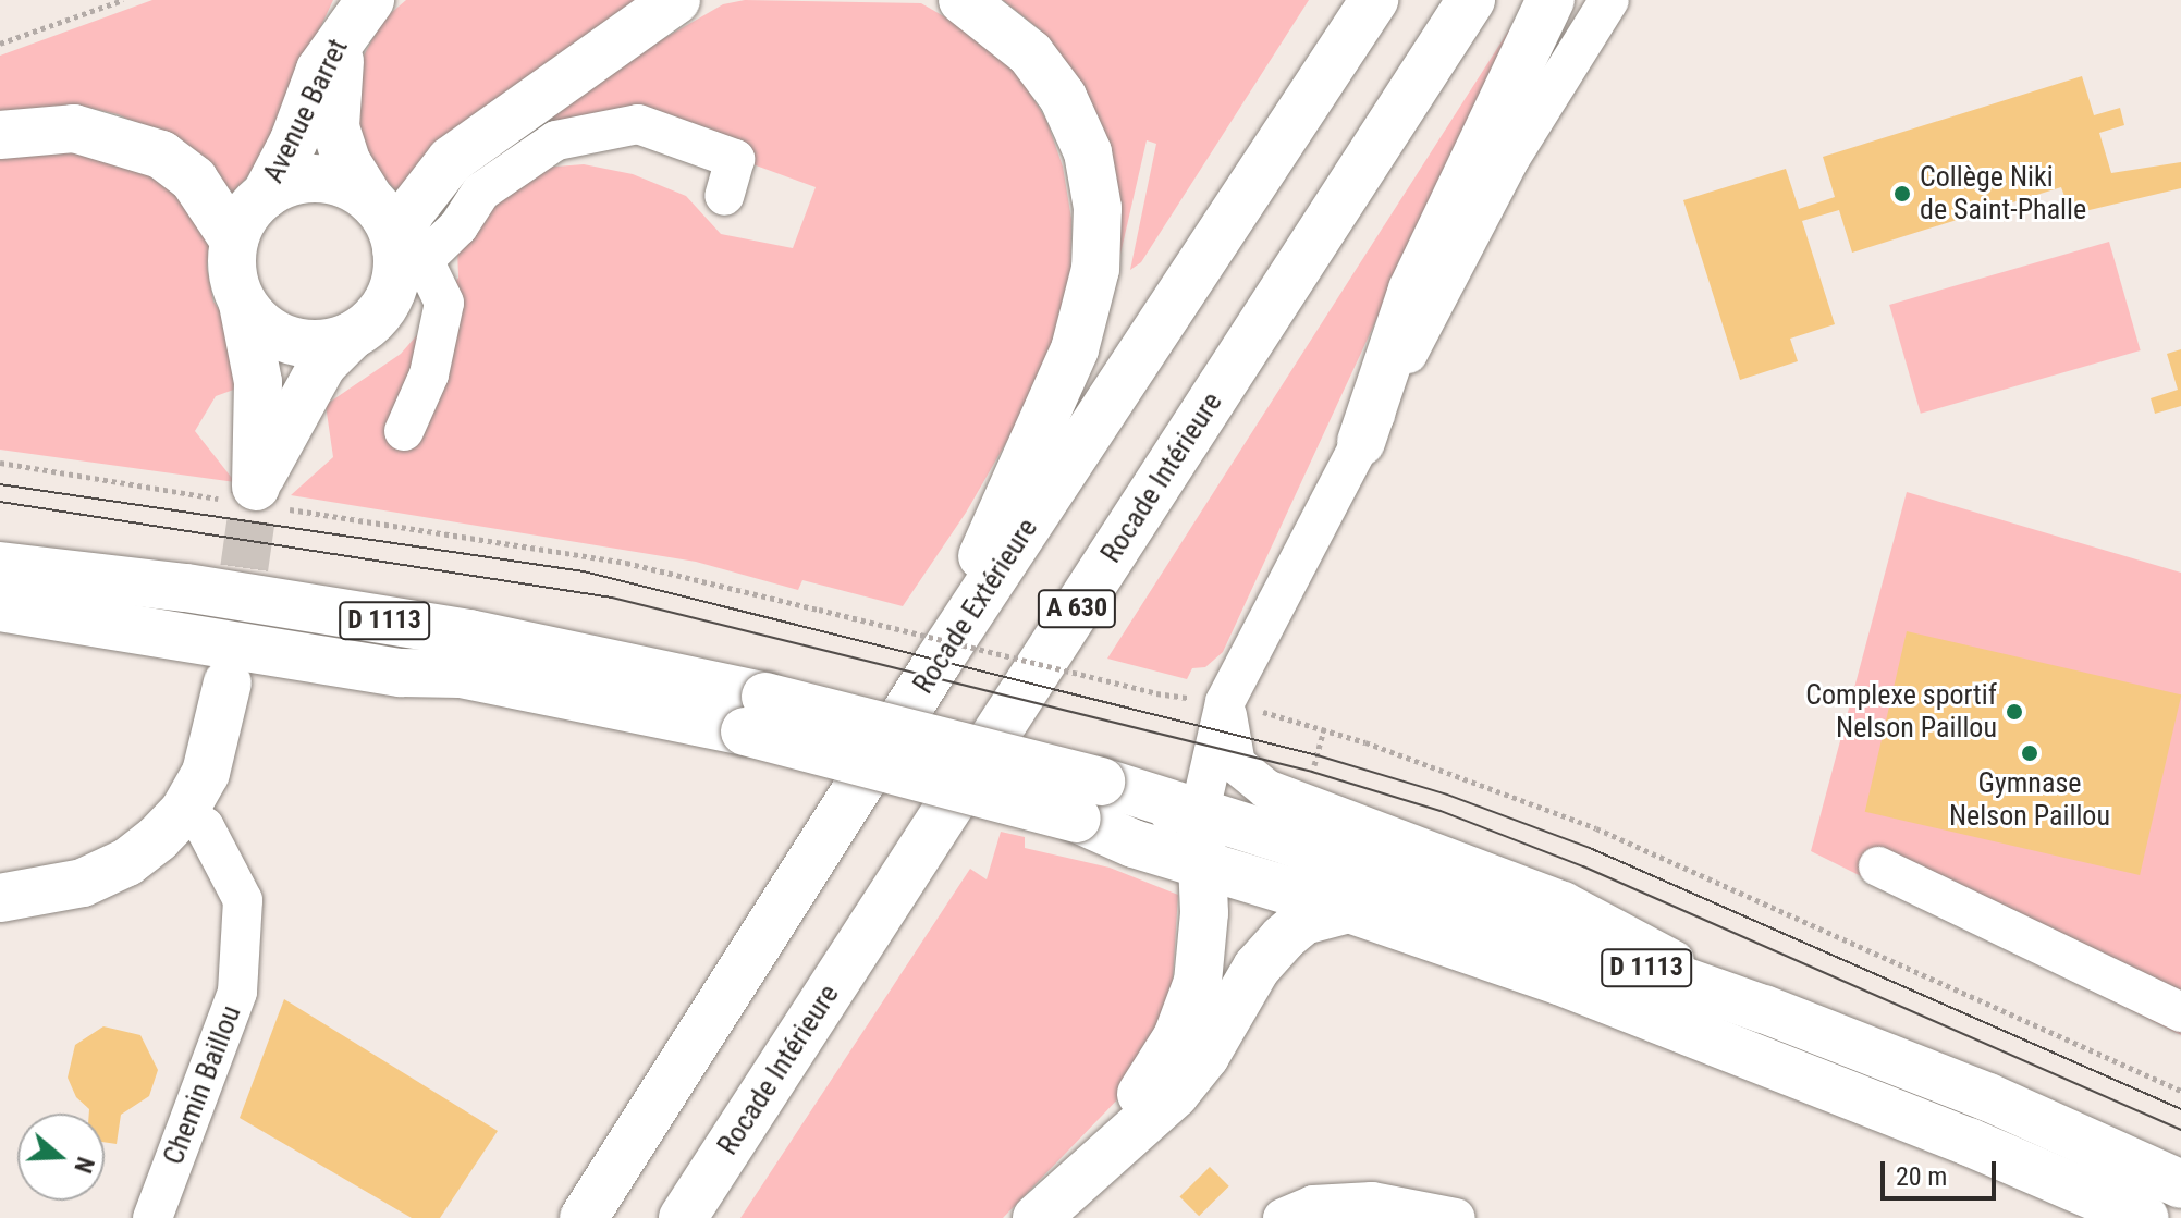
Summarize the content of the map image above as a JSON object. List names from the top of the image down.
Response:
{
  "streets": {
    "main road": [
      "Avenue Barret",
      "Rocade Intérieure",
      "Rocade Extérieure",
      "A 630",
      "D 1113"
    ],
    "street": ["Chemin Baillou"]
  },
  "places": ["Collège Niki de Saint-Phalle", "Complexe sportif Nelson Paillou", "Gymnase Nelson Paillou"],
  "scale_bar": "20 m",
  "north": "right"
}
